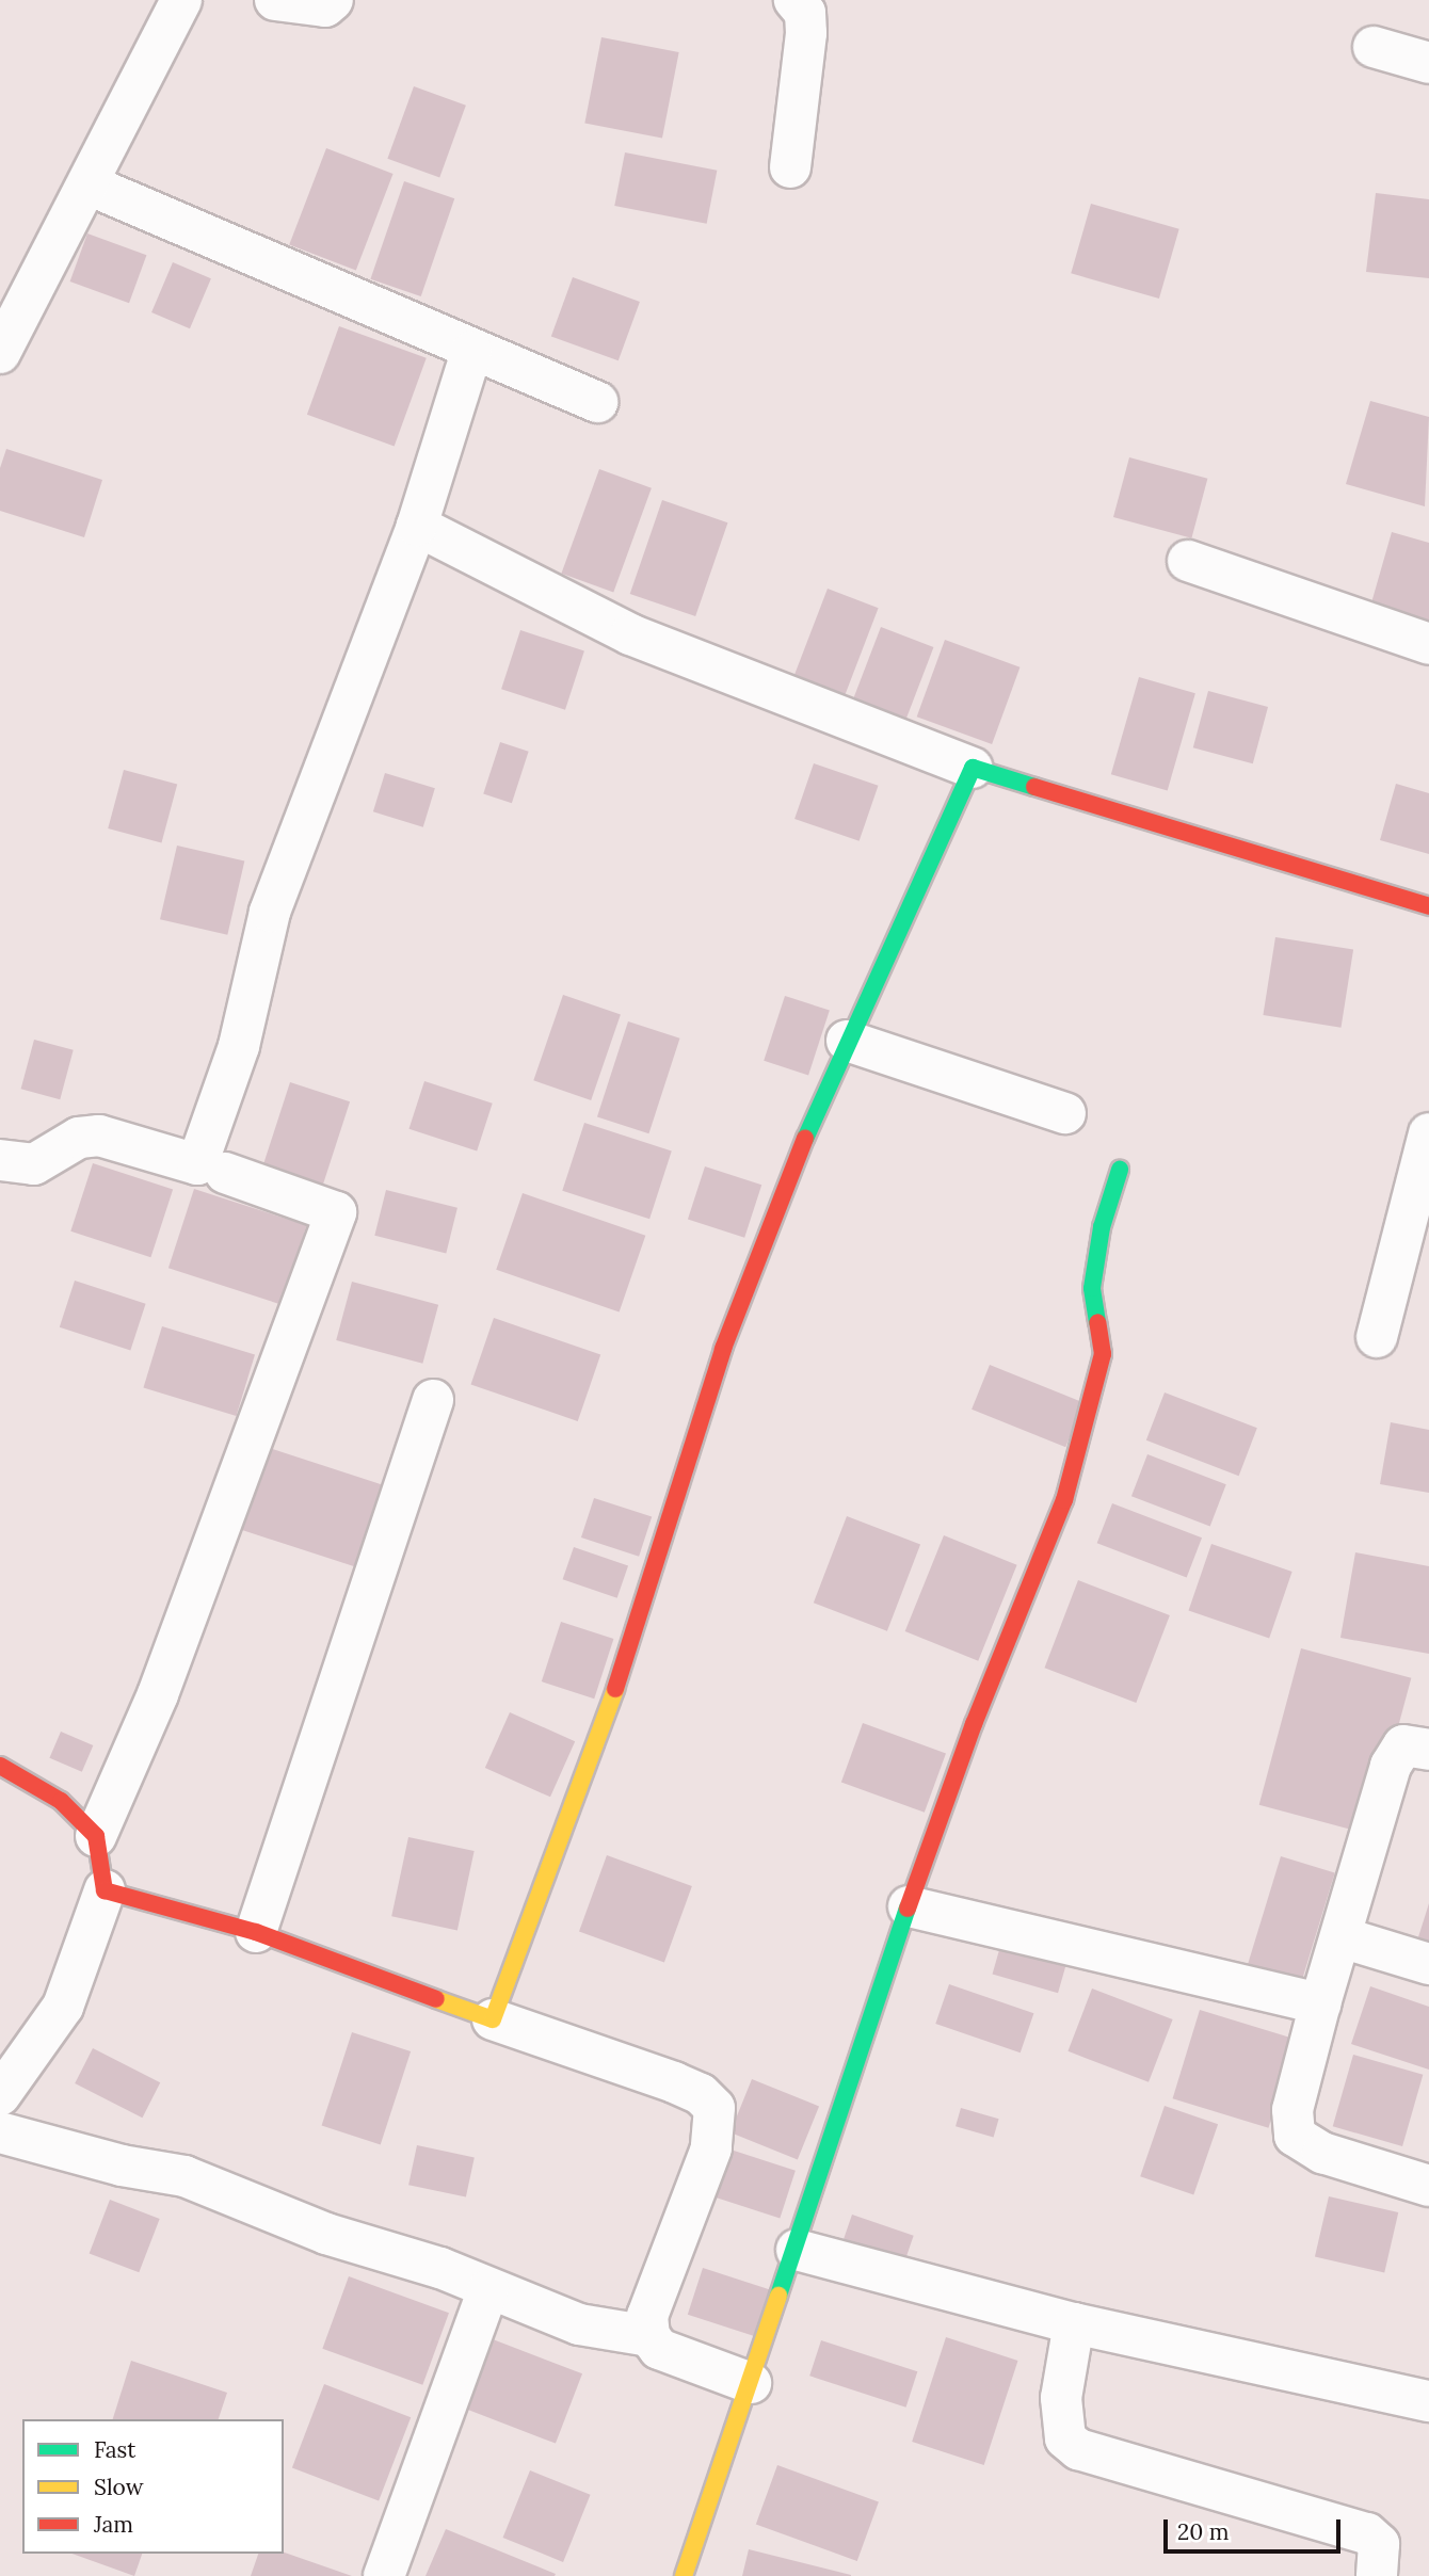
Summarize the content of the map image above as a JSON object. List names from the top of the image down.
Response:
{
  "legend": ["Fast", "Slow", "Jam"],
  "scale_bar": "20 m"
}
